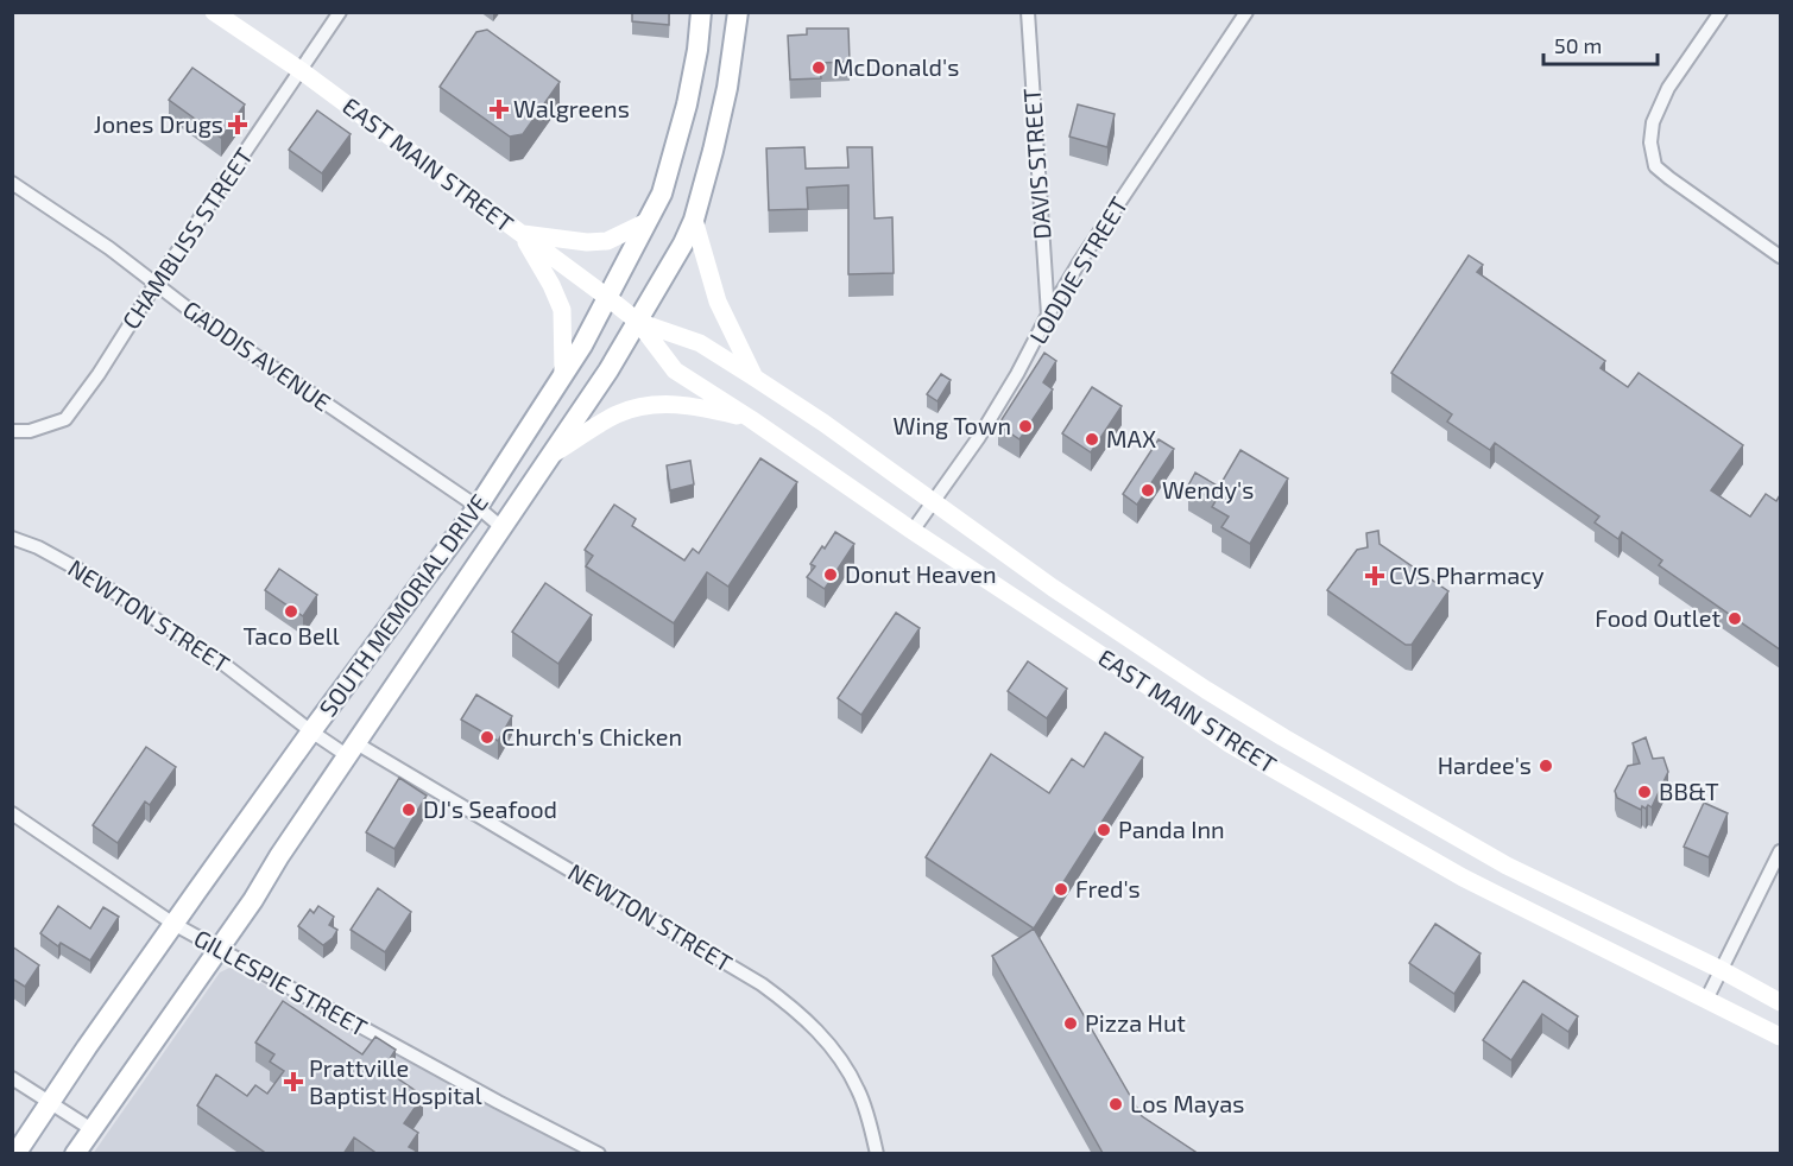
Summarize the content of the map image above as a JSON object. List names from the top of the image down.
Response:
{
  "streets": {
    "main road": ["EAST MAIN STREET", "SOUTH MEMORIAL DRIVE"],
    "street": [
      "DAVIS STREET",
      "CHAMBLISS STREET",
      "LODDIE STREET",
      "GADDIS AVENUE",
      "NEWTON STREET",
      "GILLESPIE STREET"
    ]
  },
  "crossings": [
    ["DAVIS STREET", "LODDIE STREET"],
    ["EAST MAIN STREET", "CHAMBLISS STREET"],
    ["EAST MAIN STREET", "LODDIE STREET"],
    ["EAST MAIN STREET", "SOUTH MEMORIAL DRIVE"],
    ["CHAMBLISS STREET", "GADDIS AVENUE"],
    ["GADDIS AVENUE", "SOUTH MEMORIAL DRIVE"],
    ["SOUTH MEMORIAL DRIVE", "NEWTON STREET"],
    ["SOUTH MEMORIAL DRIVE", "GILLESPIE STREET"]
  ],
  "places": {
    "other": [
      "McDonald's",
      "Wing Town",
      "MAX",
      "Wendy's",
      "Donut Heaven",
      "Taco Bell",
      "Food Outlet",
      "Church's Chicken",
      "Hardee's",
      "BB&T",
      "DJ's Seafood",
      "Panda Inn",
      "Fred's",
      "Pizza Hut",
      "Los Mayas"
    ],
    "health": [
      "Walgreens",
      "Jones Drugs",
      "CVS Pharmacy",
      "Prattville Baptist Hospital"
    ]
  },
  "scale_bar": "50 m"
}
